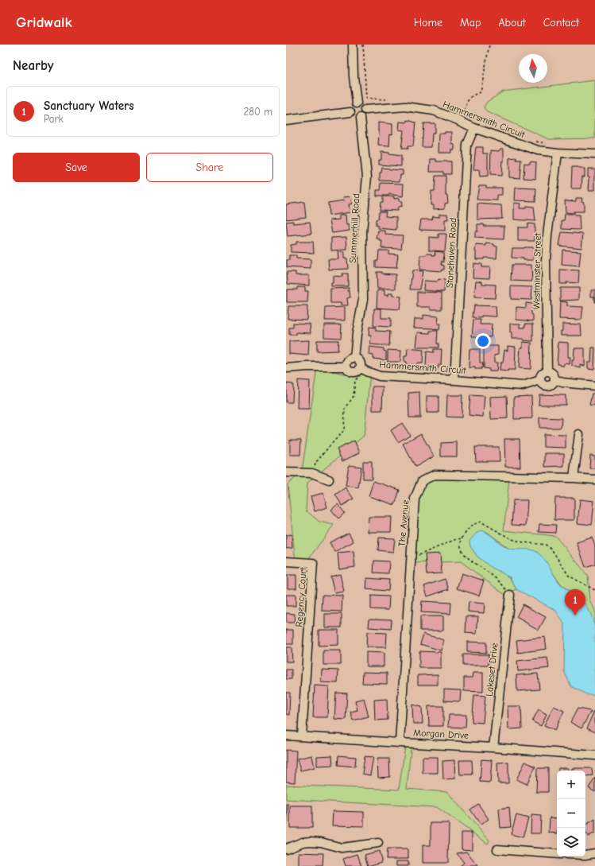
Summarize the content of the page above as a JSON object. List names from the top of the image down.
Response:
{
  "streets": {
    "street": [
      "Hammersmith Circuit",
      "Summerhill Road",
      "Stonehaven Road",
      "Westminster Street",
      "The Avenue",
      "Regency Court",
      "Lakeset Drive",
      "Morgan Drive"
    ]
  },
  "crossings": [
    ["Hammersmith Circuit", "Summerhill Road"],
    ["Hammersmith Circuit", "Stonehaven Road"],
    ["Hammersmith Circuit", "Westminster Street"],
    ["The Avenue", "Morgan Drive"],
    ["Regency Court", "Morgan Drive"],
    ["Lakeset Drive", "Morgan Drive"]
  ],
  "north": "top",
  "page": {
    "header": "Gridwalk",
    "nav": [
      "Home",
      "Map",
      "About",
      "Contact"
    ],
    "heading": "Nearby",
    "list": [
      {
        "mark": "1",
        "name": "Sanctuary Waters",
        "note": "Park",
        "value": "280 m"
      }
    ],
    "buttons": ["Save", "Share"],
    "pins": "1",
    "map_buttons": ["+", "−"]
  }
}
